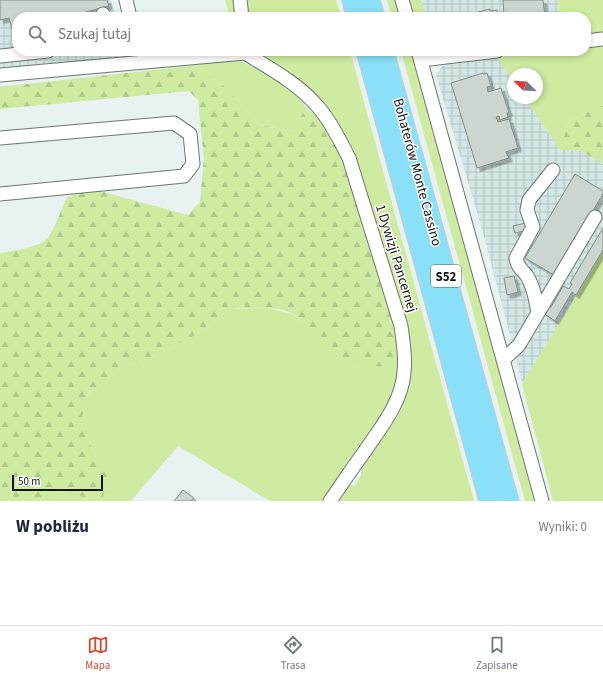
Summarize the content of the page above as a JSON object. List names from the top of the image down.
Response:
{
  "streets": {
    "highway": ["Bohaterów Monte Cassino", "S52"],
    "street": ["1 Dywizji Pancernej"]
  },
  "scale_bar": "50 m",
  "north": "top left",
  "page": {
    "search": "Szukaj tutaj",
    "scale": "50 m",
    "heading": ["W pobliżu", "Wyniki: 0"],
    "nav": ["Mapa", "Trasa", "Zapisane"]
  }
}
